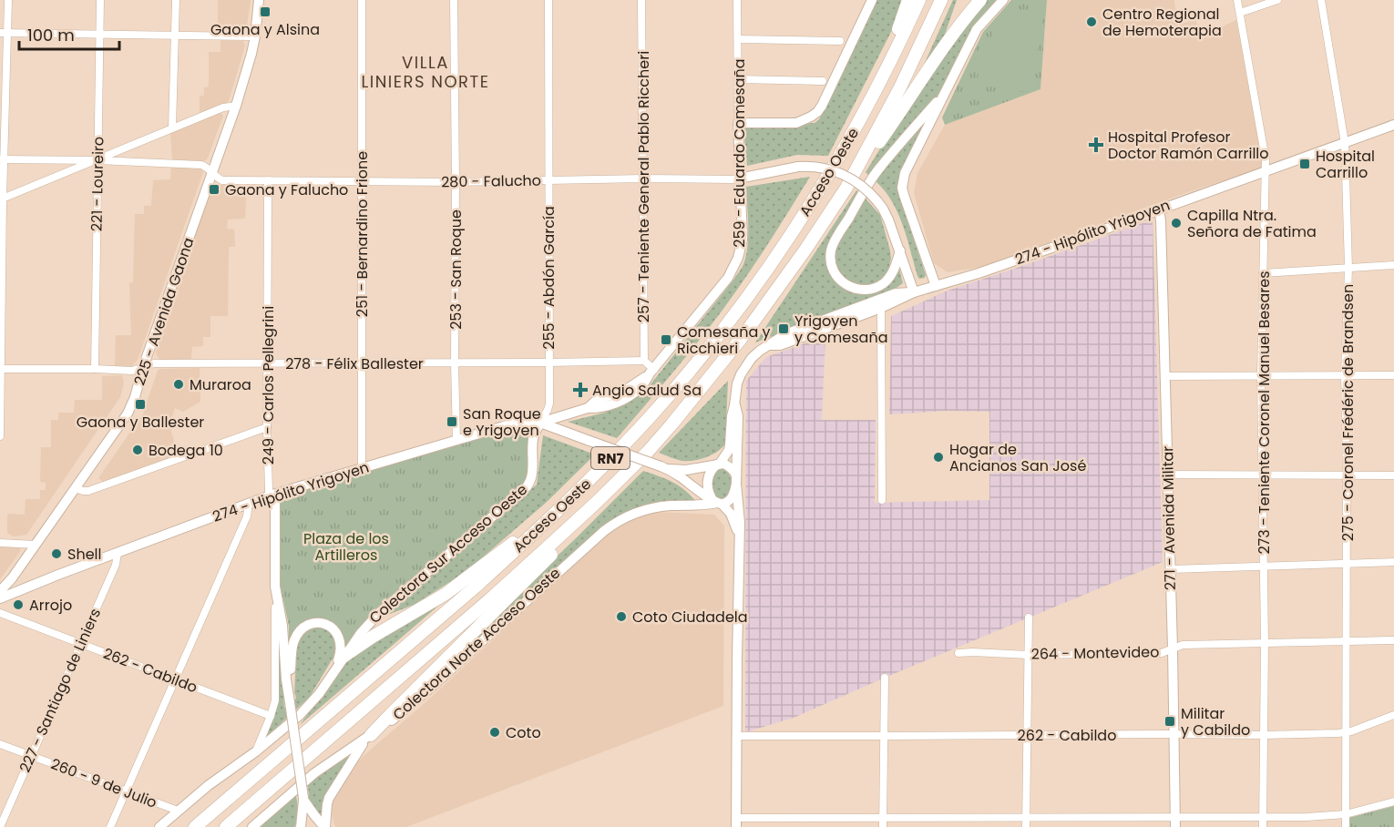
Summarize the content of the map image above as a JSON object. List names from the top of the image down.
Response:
{
  "streets": {
    "highway": ["Acceso Oeste", "RN7"],
    "street": [
      "259 - Eduardo Comesaña",
      "280 - Falucho",
      "221 - Loureiro",
      "257 - Teniente General Pablo Riccheri",
      "274 - Hipólito Yrigoyen",
      "251 - Bernardino Frione",
      "253 - San Roque",
      "255 - Abdón García",
      "225 - Avenida Gaona",
      "278 - Félix Ballester",
      "249 - Carlos Pellegrini",
      "273 - Teniente Coronel Manuel Besares",
      "275 - Coronel Frédéric de Brandsen",
      "271 - Avenida Militar",
      "Colectora Sur Acceso Oeste",
      "Colectora Norte Acceso Oeste",
      "264 - Montevideo",
      "262 - Cabildo",
      "227 - Santiago de Liniers",
      "260 - 9 de Julio"
    ]
  },
  "crossings": [
    ["259 - Eduardo Comesaña", "280 - Falucho"],
    ["259 - Eduardo Comesaña", "274 - Hipólito Yrigoyen"],
    ["280 - Falucho", "221 - Loureiro"],
    ["280 - Falucho", "257 - Teniente General Pablo Riccheri"],
    ["280 - Falucho", "274 - Hipólito Yrigoyen"],
    ["280 - Falucho", "251 - Bernardino Frione"],
    ["280 - Falucho", "253 - San Roque"],
    ["280 - Falucho", "255 - Abdón García"],
    ["280 - Falucho", "225 - Avenida Gaona"],
    ["280 - Falucho", "249 - Carlos Pellegrini"],
    ["221 - Loureiro", "278 - Félix Ballester"],
    ["257 - Teniente General Pablo Riccheri", "278 - Félix Ballester"],
    ["274 - Hipólito Yrigoyen", "251 - Bernardino Frione"],
    ["274 - Hipólito Yrigoyen", "253 - San Roque"],
    ["274 - Hipólito Yrigoyen", "255 - Abdón García"],
    ["274 - Hipólito Yrigoyen", "249 - Carlos Pellegrini"],
    ["274 - Hipólito Yrigoyen", "273 - Teniente Coronel Manuel Besares"],
    ["274 - Hipólito Yrigoyen", "275 - Coronel Frédéric de Brandsen"],
    ["274 - Hipólito Yrigoyen", "271 - Avenida Militar"],
    ["274 - Hipólito Yrigoyen", "Colectora Sur Acceso Oeste"],
    ["274 - Hipólito Yrigoyen", "227 - Santiago de Liniers"],
    ["251 - Bernardino Frione", "278 - Félix Ballester"],
    ["253 - San Roque", "278 - Félix Ballester"],
    ["255 - Abdón García", "278 - Félix Ballester"],
    ["255 - Abdón García", "Colectora Sur Acceso Oeste"],
    ["225 - Avenida Gaona", "278 - Félix Ballester"],
    ["278 - Félix Ballester", "249 - Carlos Pellegrini"],
    ["249 - Carlos Pellegrini", "Colectora Sur Acceso Oeste"],
    ["249 - Carlos Pellegrini", "262 - Cabildo"],
    ["273 - Teniente Coronel Manuel Besares", "264 - Montevideo"],
    ["273 - Teniente Coronel Manuel Besares", "262 - Cabildo"],
    ["275 - Coronel Frédéric de Brandsen", "264 - Montevideo"],
    ["275 - Coronel Frédéric de Brandsen", "262 - Cabildo"],
    ["271 - Avenida Militar", "264 - Montevideo"],
    ["271 - Avenida Militar", "262 - Cabildo"],
    ["Colectora Sur Acceso Oeste", "260 - 9 de Julio"],
    ["262 - Cabildo", "227 - Santiago de Liniers"],
    ["227 - Santiago de Liniers", "260 - 9 de Julio"]
  ],
  "districts": ["VILLA LINIERS NORTE"],
  "parks": ["Plaza de los Artilleros"],
  "places": {
    "transit": [
      "Gaona y Alsina",
      "Hospital Carrillo",
      "Gaona y Falucho",
      "Yrigoyen y Comesaña",
      "Comesaña y Ricchieri",
      "Gaona y Ballester",
      "San Roque e Yrigoyen",
      "Militar y Cabildo"
    ],
    "other": [
      "Centro Regional de Hemoterapia",
      "Capilla Ntra. Señora de Fatima",
      "Muraroa",
      "Bodega 10",
      "Hogar de Ancianos San José",
      "Shell",
      "Arrojo",
      "Coto Ciudadela",
      "Coto"
    ],
    "health": ["Hospital Profesor Doctor Ramón Carrillo", "Angio Salud Sa"]
  },
  "scale_bar": "100 m"
}
